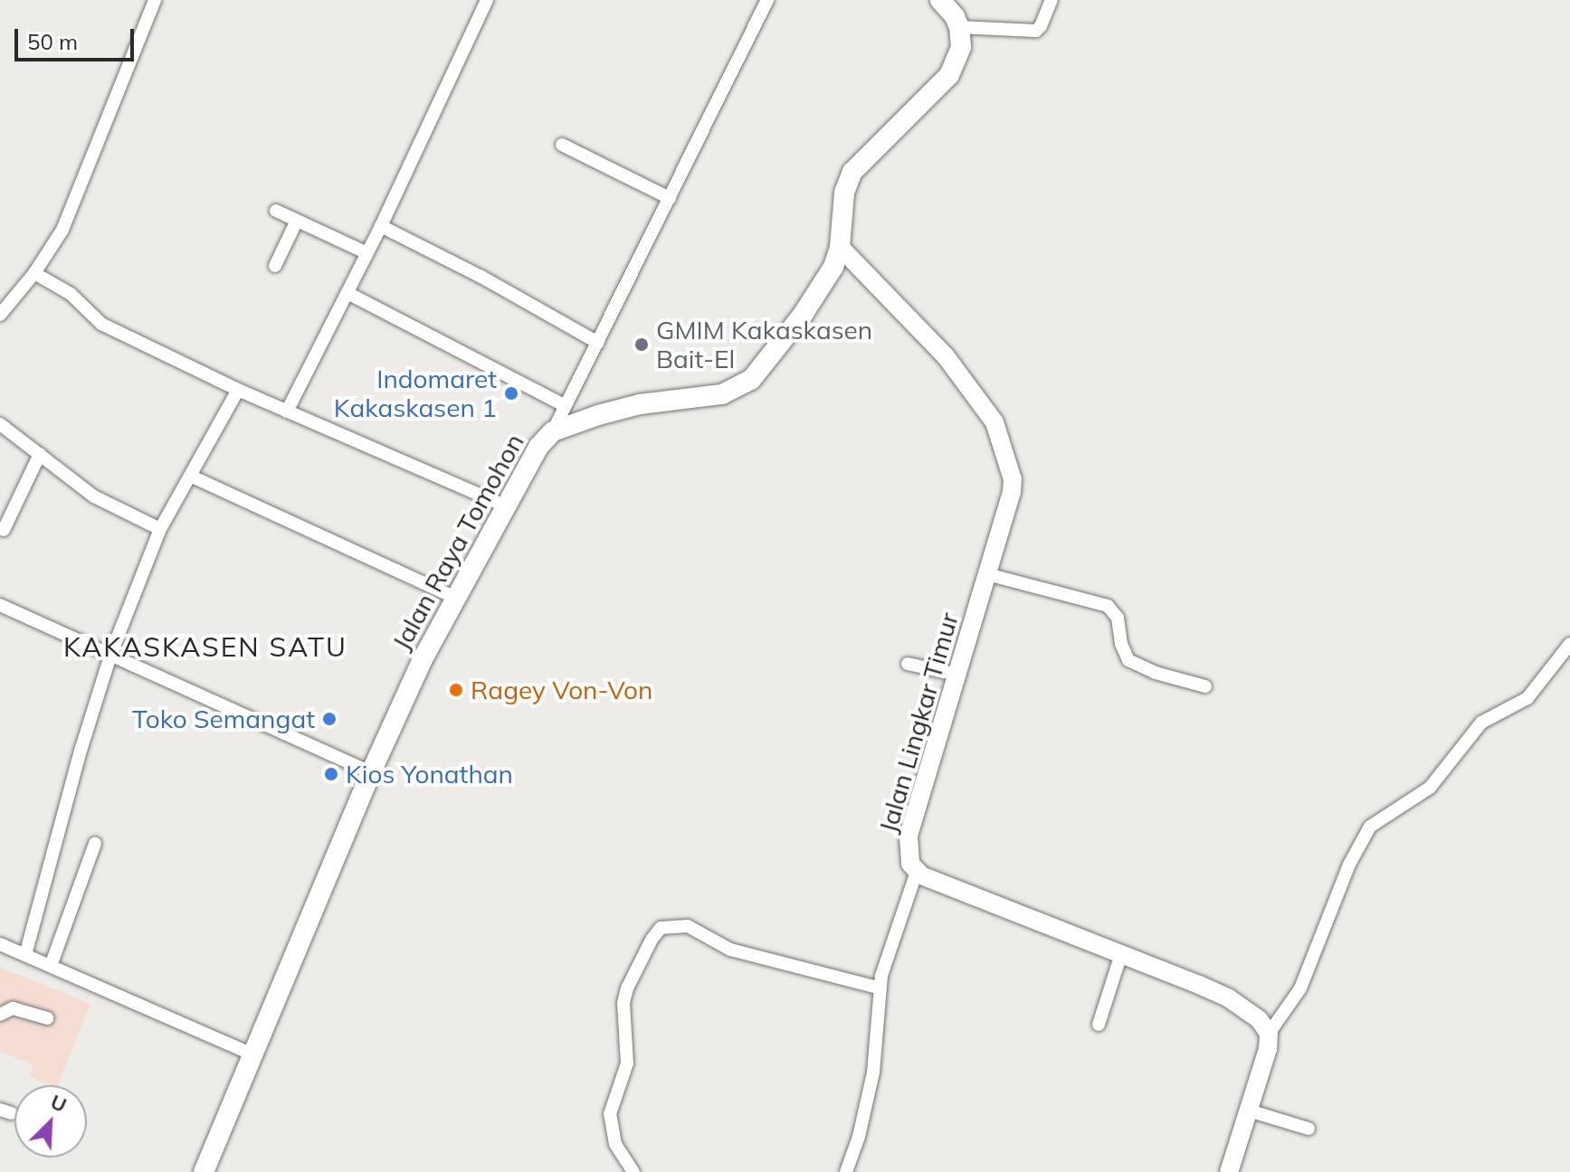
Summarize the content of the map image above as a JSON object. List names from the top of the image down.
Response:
{
  "streets": {
    "highway": ["Jalan Raya Tomohon"],
    "main road": ["Jalan Lingkar Timur"]
  },
  "crossings": [
    ["Jalan Raya Tomohon", "Jalan Lingkar Timur"]
  ],
  "districts": ["KAKASKASEN SATU"],
  "places": [
    "GMIM Kakaskasen Bait-El",
    "Indomaret Kakaskasen 1",
    "Ragey Von-Von",
    "Toko Semangat",
    "Kios Yonathan"
  ],
  "scale_bar": "50 m",
  "north": "top right"
}
